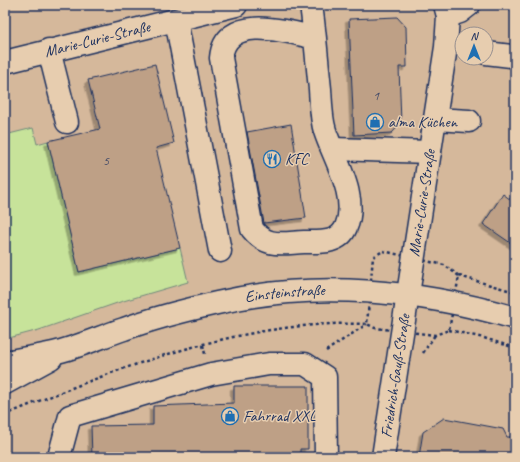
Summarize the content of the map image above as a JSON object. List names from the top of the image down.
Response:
{
  "streets": {
    "street": ["Marie-Curie-Straße", "Einsteinstraße", "Friedrich-Gauß-Straße"]
  },
  "crossings": [
    ["Marie-Curie-Straße", "Einsteinstraße"],
    ["Marie-Curie-Straße", "Friedrich-Gauß-Straße"],
    ["Einsteinstraße", "Friedrich-Gauß-Straße"]
  ],
  "places": {
    "shop": ["alma Küchen", "Fahrrad XXL"],
    "restaurant": ["KFC"]
  },
  "house_numbers": ["1", "5"],
  "north": "top"
}
